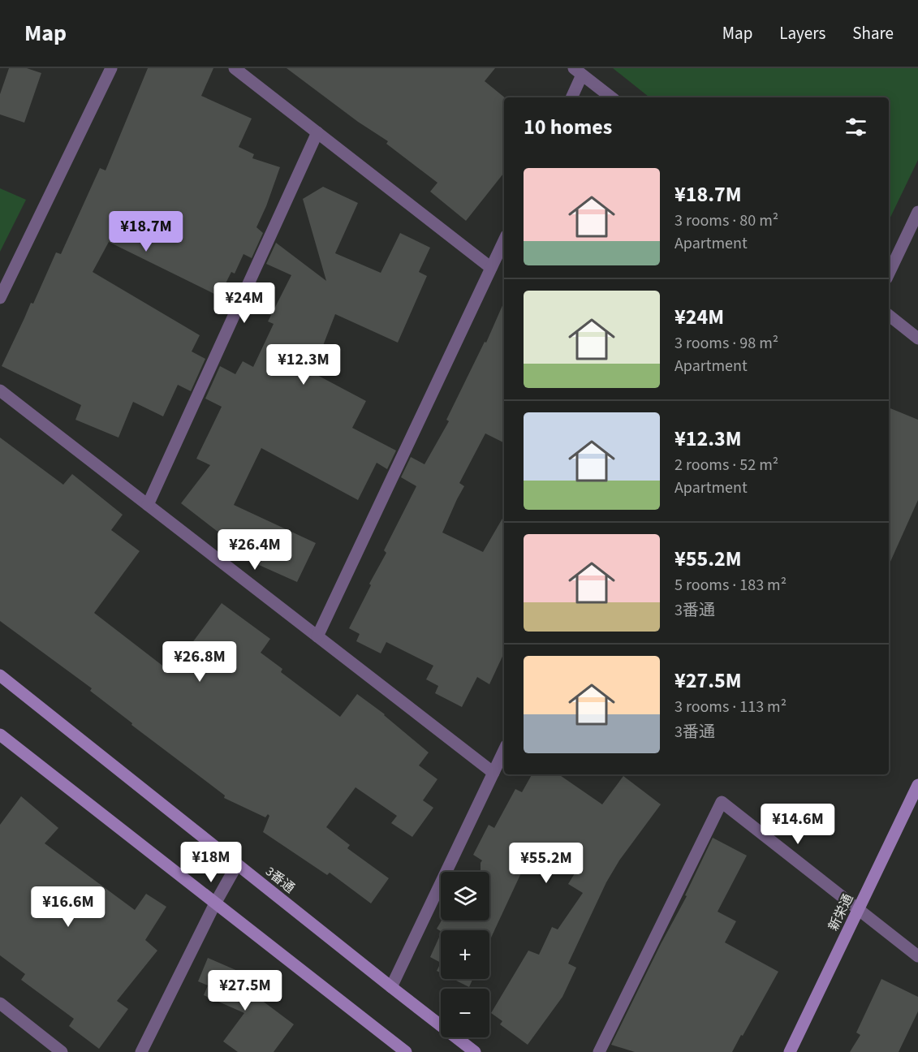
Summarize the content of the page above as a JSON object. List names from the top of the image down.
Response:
{
  "streets": {
    "street": ["3番通", "新栄通"]
  },
  "page": {
    "header": "Map",
    "nav": ["Map", "Layers", "Share"],
    "heading": "10 homes",
    "list": [
      {
        "name": "¥18.7M",
        "note": "3 rooms · 80 m² · Apartment"
      },
      {
        "name": "¥24M",
        "note": "3 rooms · 98 m² · Apartment"
      },
      {
        "name": "¥12.3M",
        "note": "2 rooms · 52 m² · Apartment"
      },
      {
        "name": "¥55.2M",
        "note": "5 rooms · 183 m² · 3番通"
      },
      {
        "name": "¥27.5M",
        "note": "3 rooms · 113 m² · 3番通"
      }
    ],
    "price": [
      "¥18.7M",
      "¥24M",
      "¥12.3M",
      "¥26.4M",
      "¥26.8M",
      "¥14.6M",
      "¥18M",
      "¥55.2M",
      "¥16.6M",
      "¥27.5M"
    ],
    "map_buttons": ["+", "−"]
  }
}
